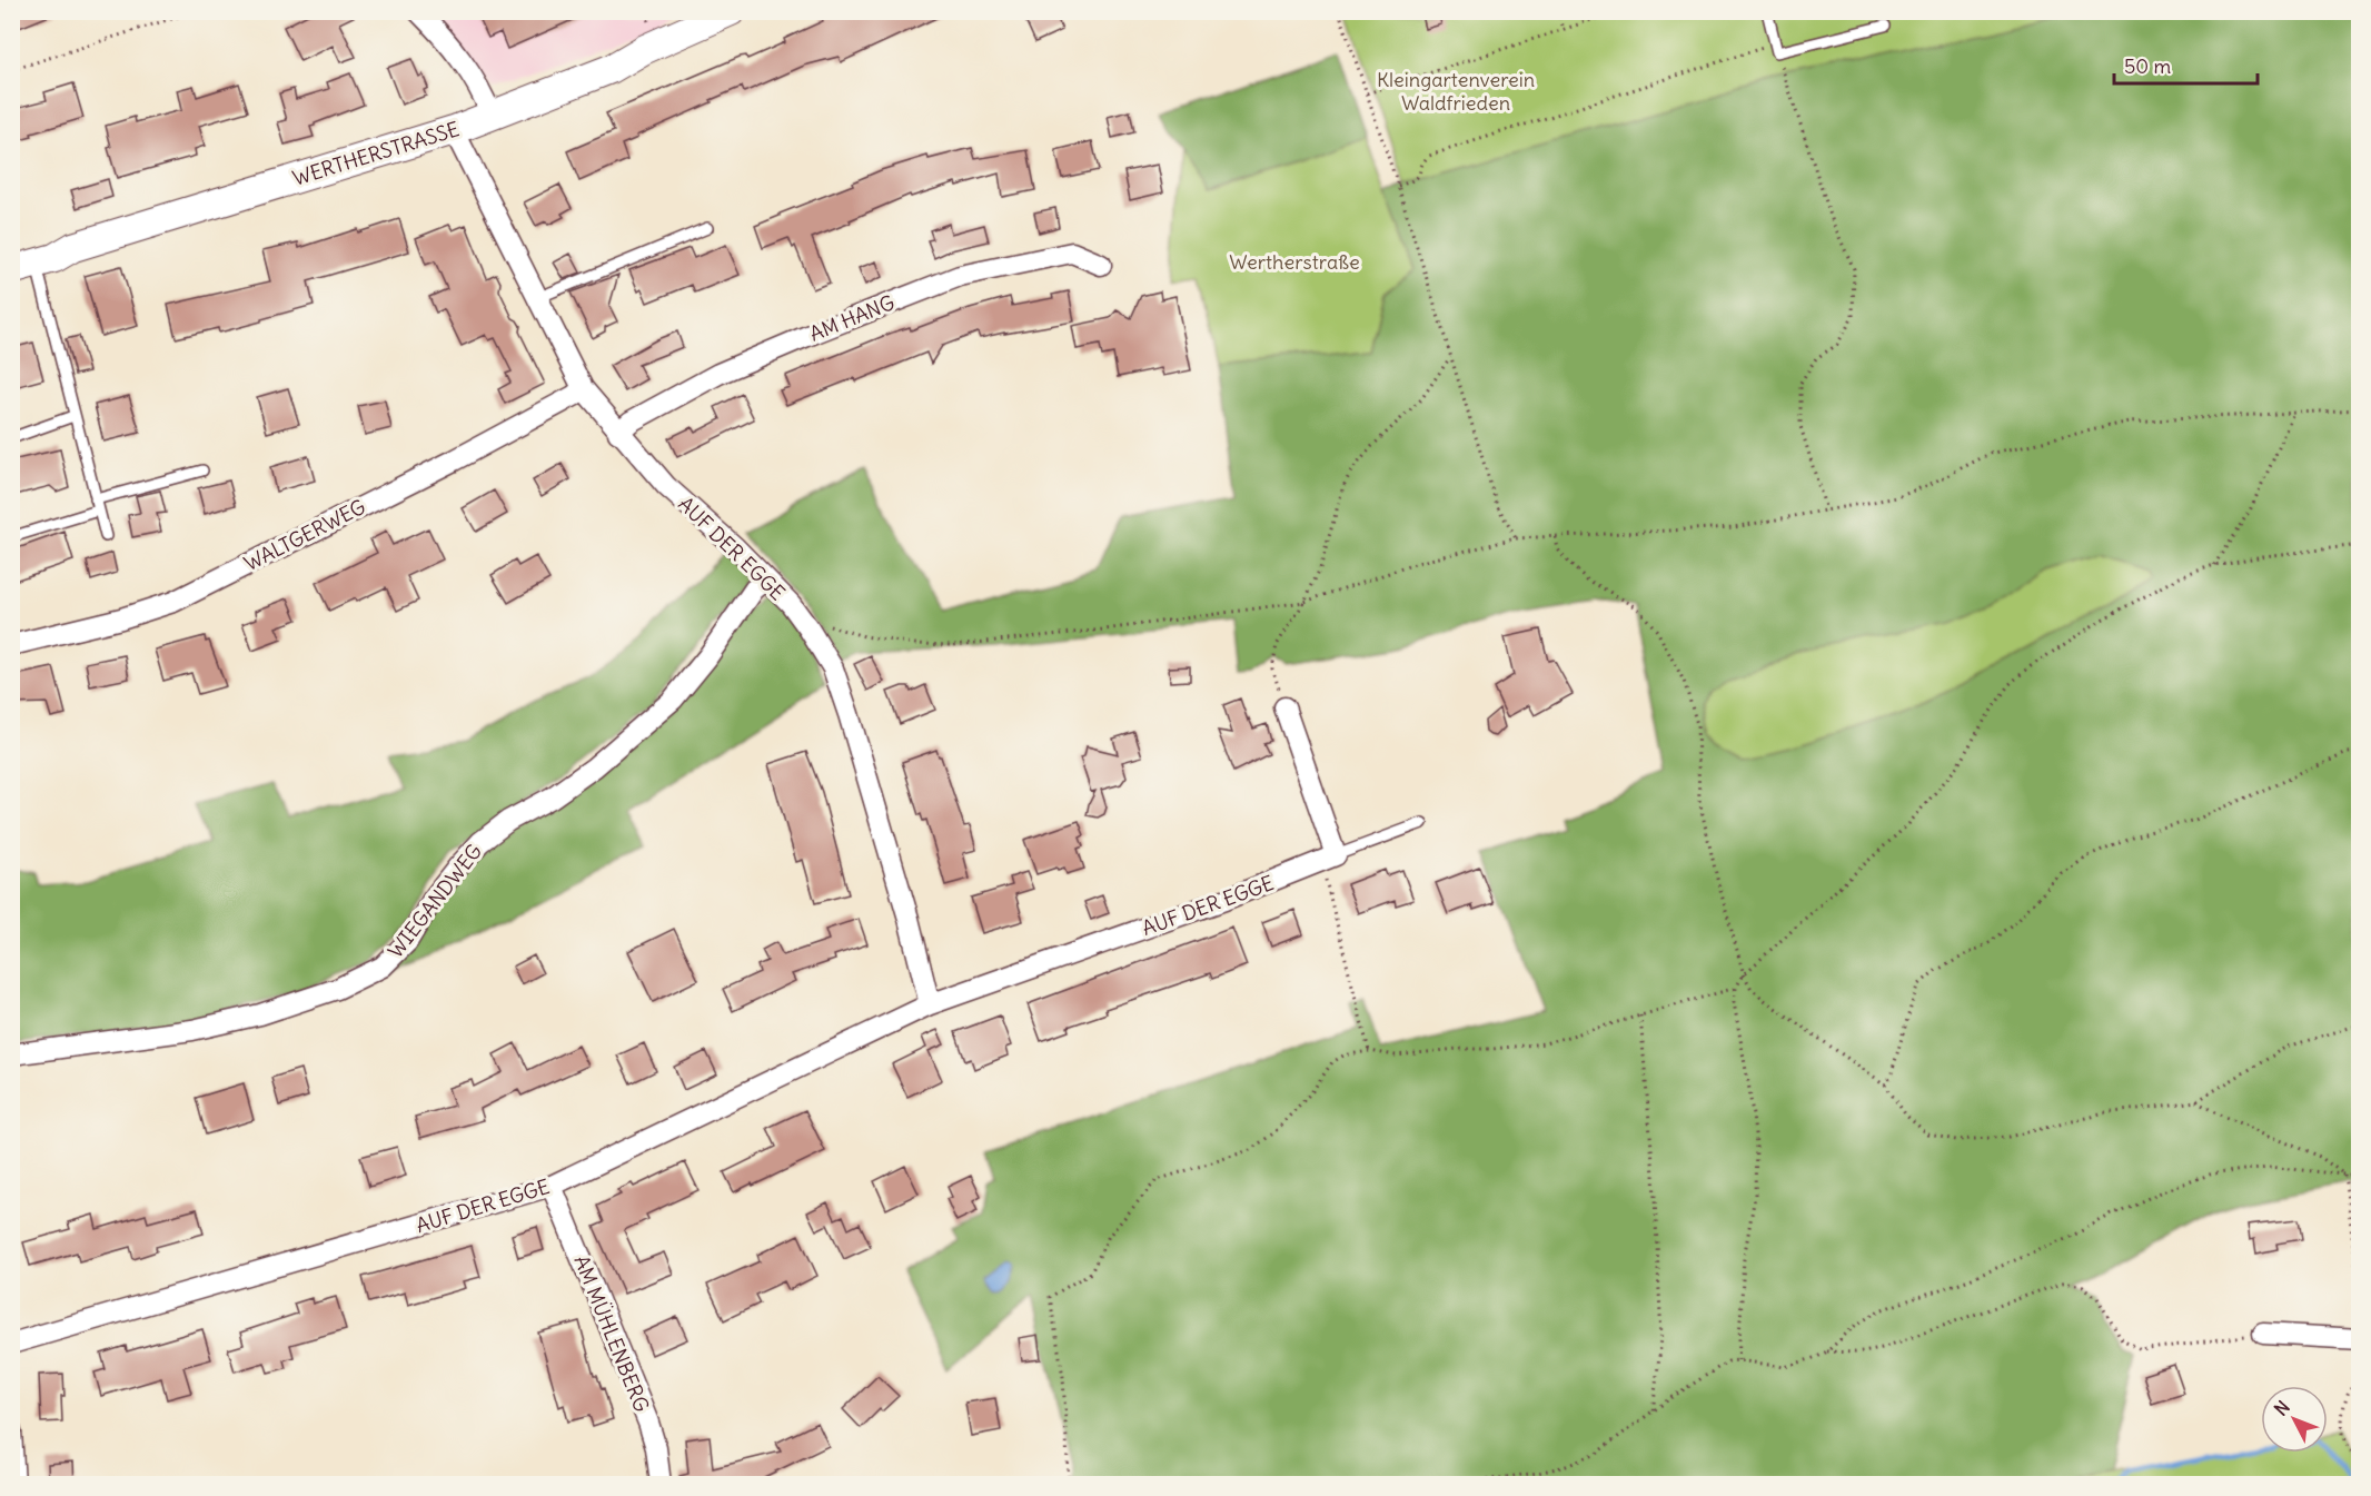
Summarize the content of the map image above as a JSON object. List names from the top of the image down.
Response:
{
  "streets": {
    "main road": ["WERTHERSTRASSE"],
    "street": [
      "AM HANG",
      "WALTGERWEG",
      "AUF DER EGGE",
      "WIEGANDWEG",
      "AM MÜHLENBERG"
    ]
  },
  "crossings": [
    ["WERTHERSTRASSE", "AUF DER EGGE"],
    ["AM HANG", "AUF DER EGGE"],
    ["WALTGERWEG", "AUF DER EGGE"],
    ["AUF DER EGGE", "WIEGANDWEG"],
    ["AUF DER EGGE", "AM MÜHLENBERG"]
  ],
  "parks": ["Kleingartenverein Waldfrieden", "Wertherstraße"],
  "scale_bar": "50 m",
  "north": "top left"
}
